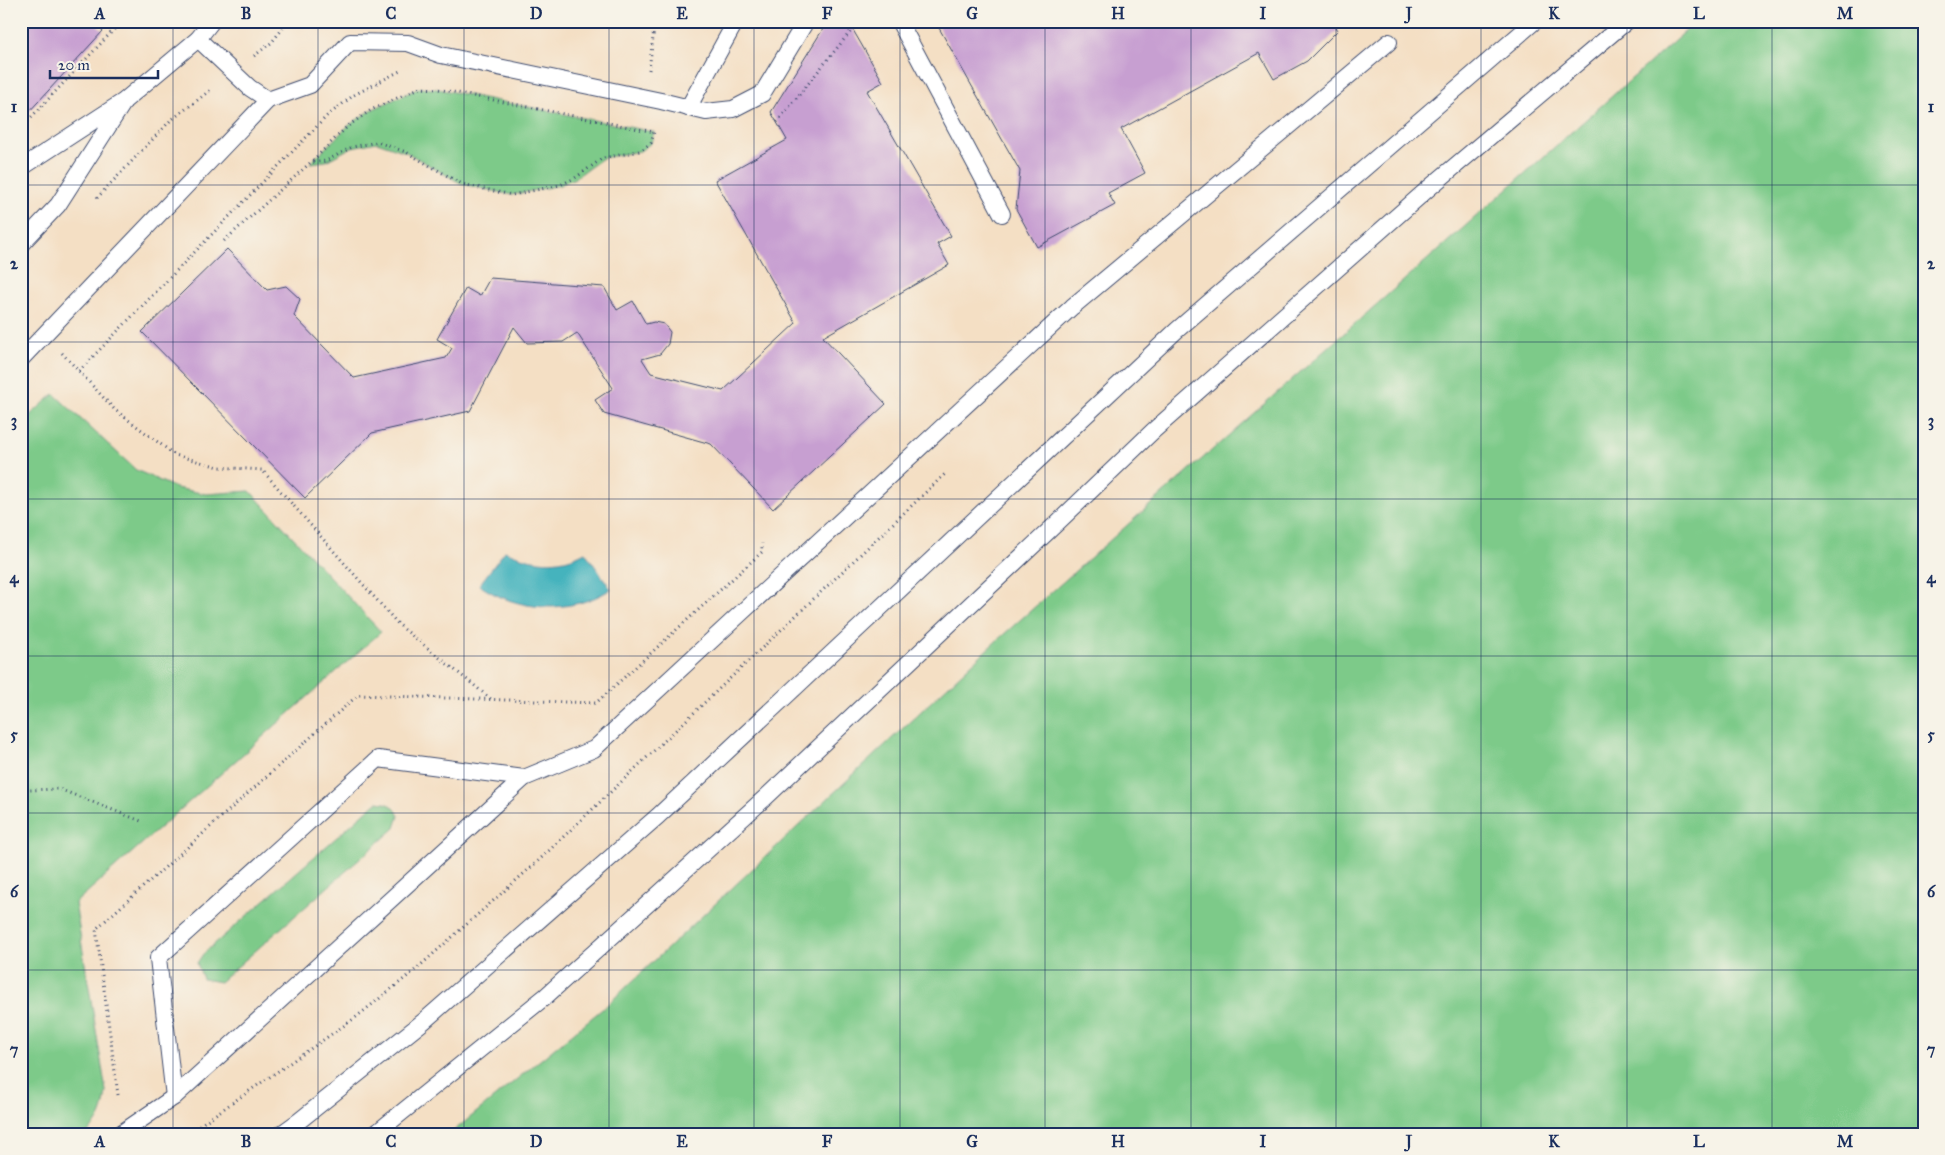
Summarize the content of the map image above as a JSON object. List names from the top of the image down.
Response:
{
  "scale_bar": "20 m",
  "grid": {
    "columns": [
      "A",
      "B",
      "C",
      "D",
      "E",
      "F",
      "G",
      "H",
      "I",
      "J",
      "K",
      "L",
      "M"
    ],
    "rows": [
      "1",
      "2",
      "3",
      "4",
      "5",
      "6",
      "7"
    ]
  }
}
